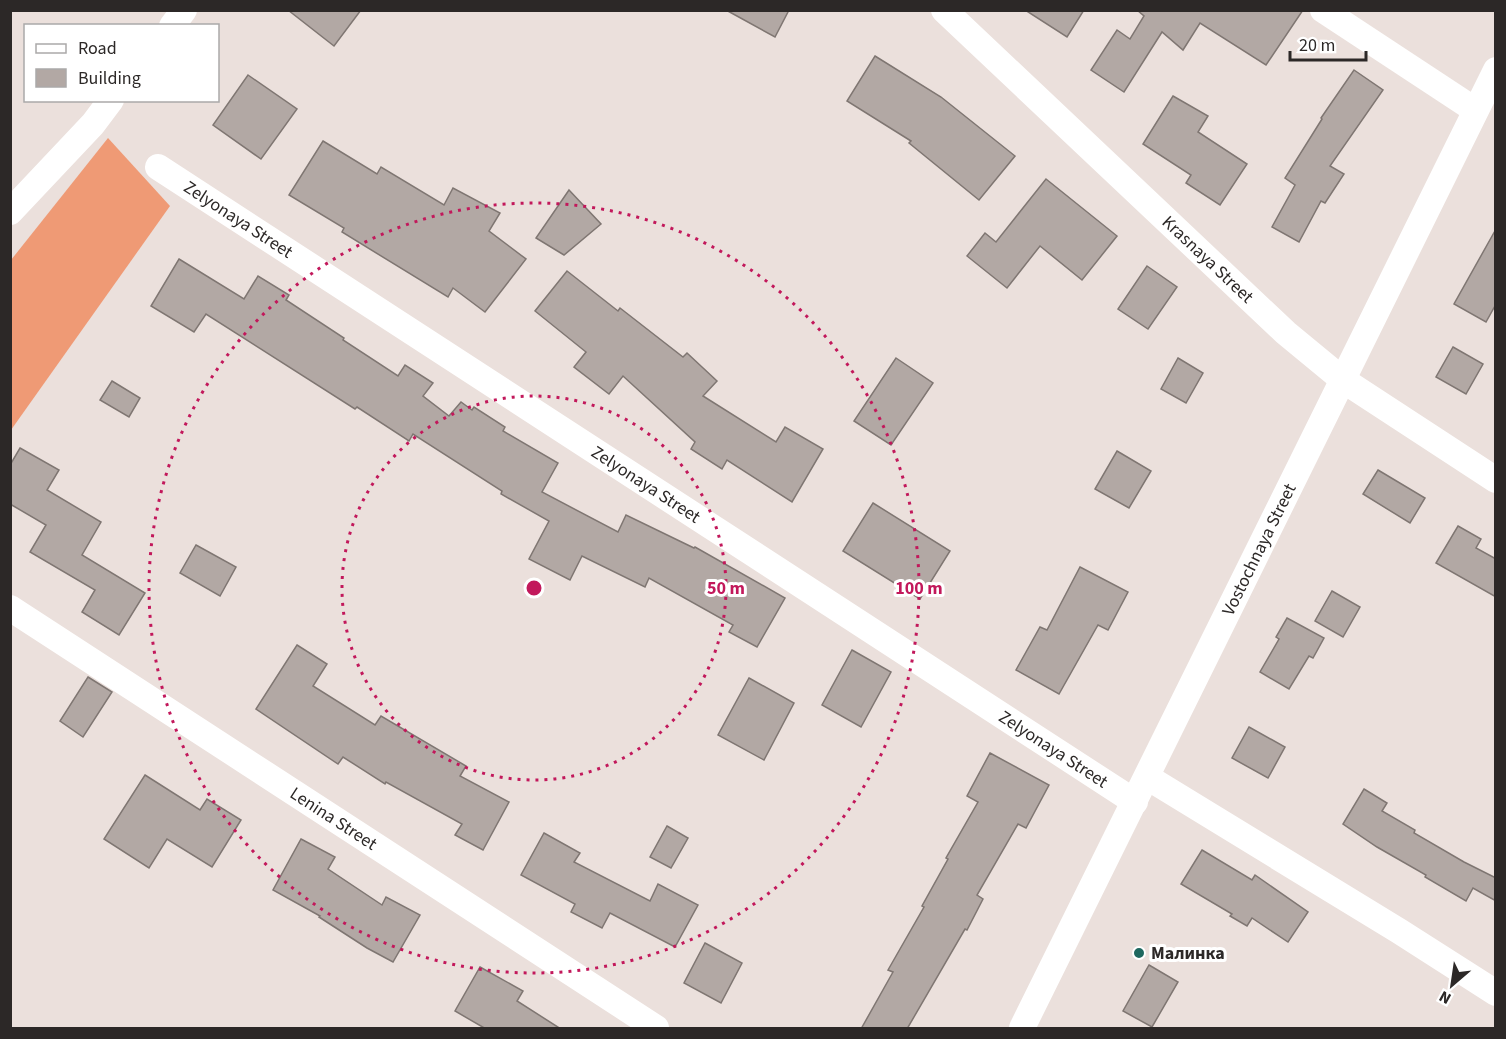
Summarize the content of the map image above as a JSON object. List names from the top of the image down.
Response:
{
  "streets": {
    "street": [
      "Zelyonaya Street",
      "Krasnaya Street",
      "Vostochnaya Street",
      "Lenina Street"
    ]
  },
  "crossings": [
    ["Zelyonaya Street", "Vostochnaya Street"],
    ["Krasnaya Street", "Vostochnaya Street"]
  ],
  "places": ["Малинка"],
  "legend": ["Road", "Building"],
  "scale_bar": "20 m",
  "north": "bottom left",
  "rings": ["50 m", "100 m"]
}
